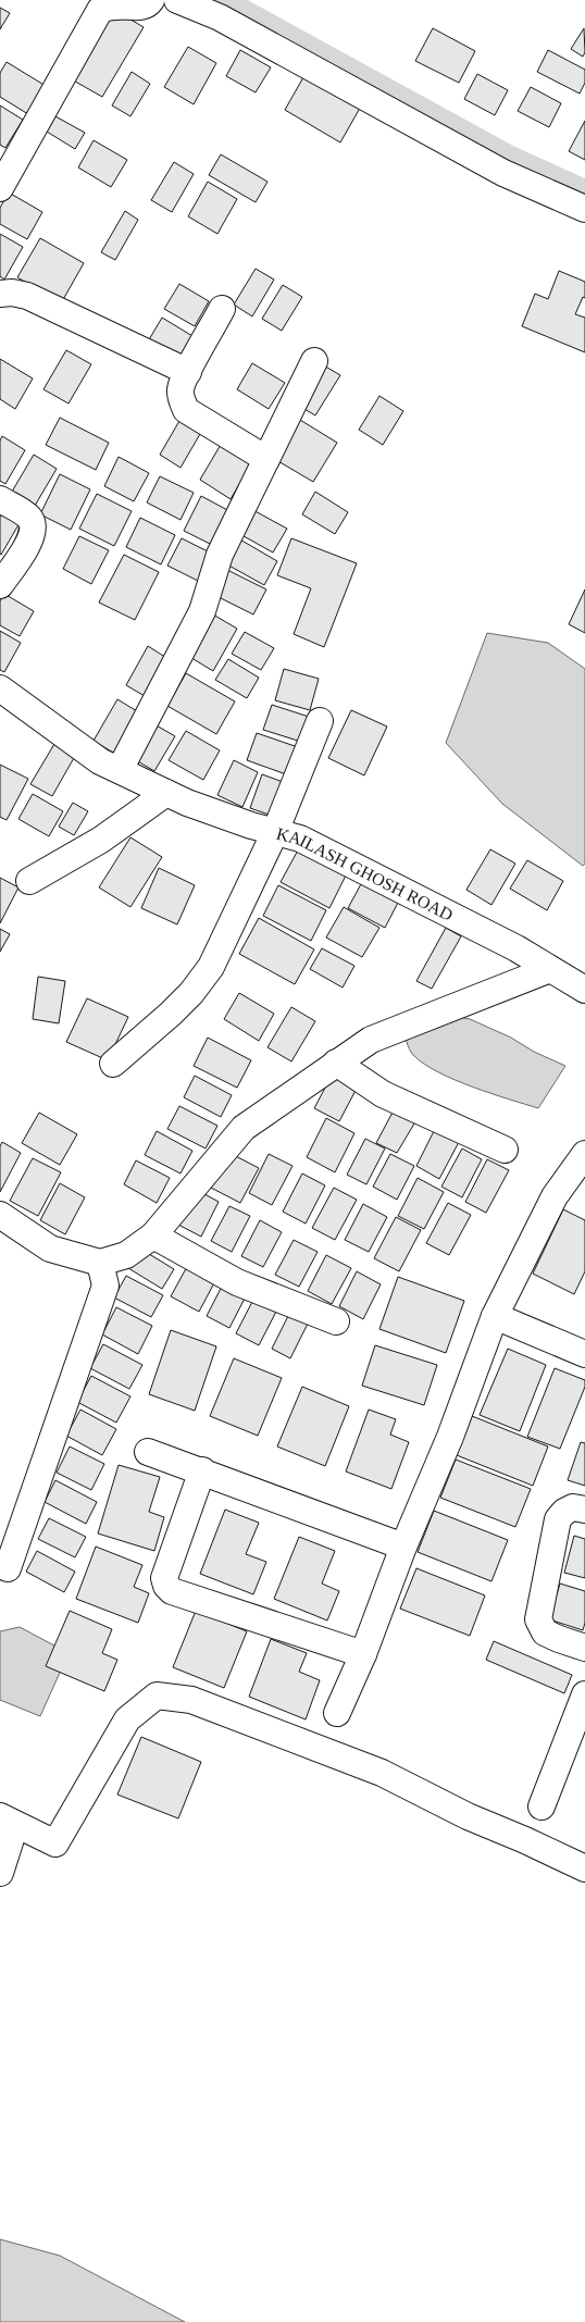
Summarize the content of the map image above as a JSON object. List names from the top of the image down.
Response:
{
  "streets": {
    "street": ["KAILASH GHOSH ROAD"]
  }
}
